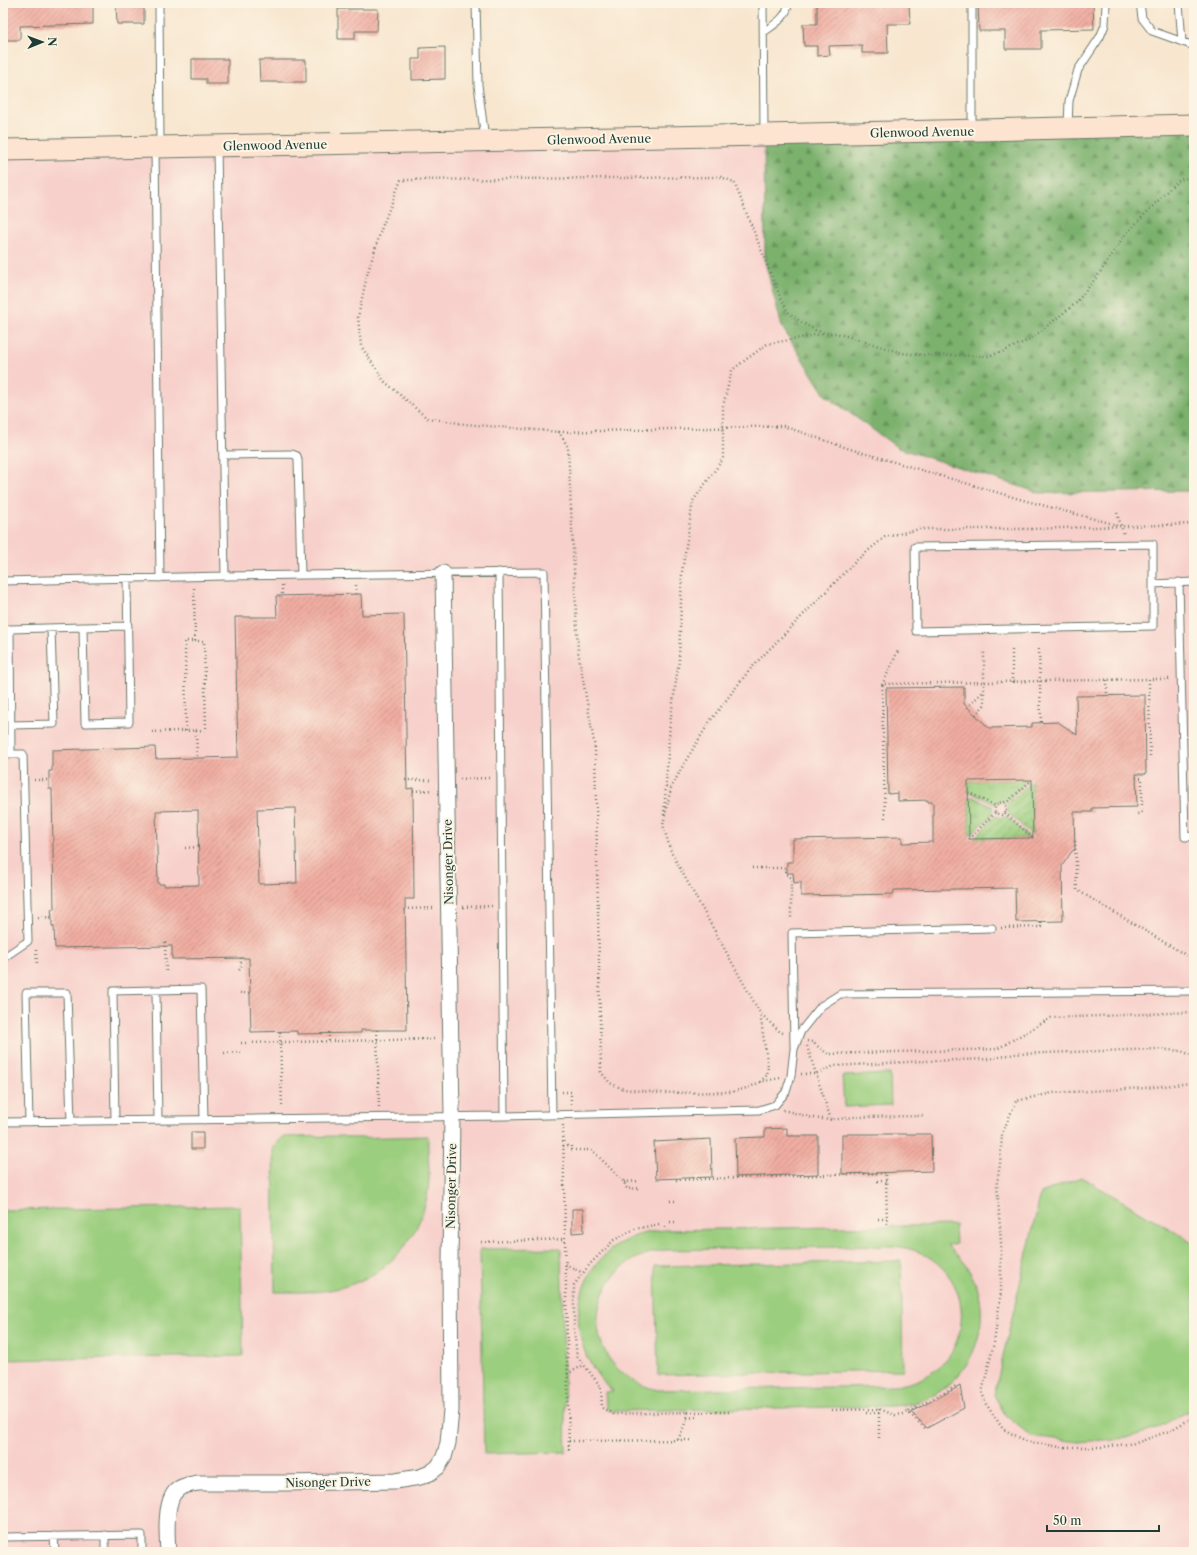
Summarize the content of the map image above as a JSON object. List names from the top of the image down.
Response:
{
  "streets": {
    "street": ["Glenwood Avenue", "Nisonger Drive"]
  },
  "scale_bar": "50 m",
  "north": "right"
}
